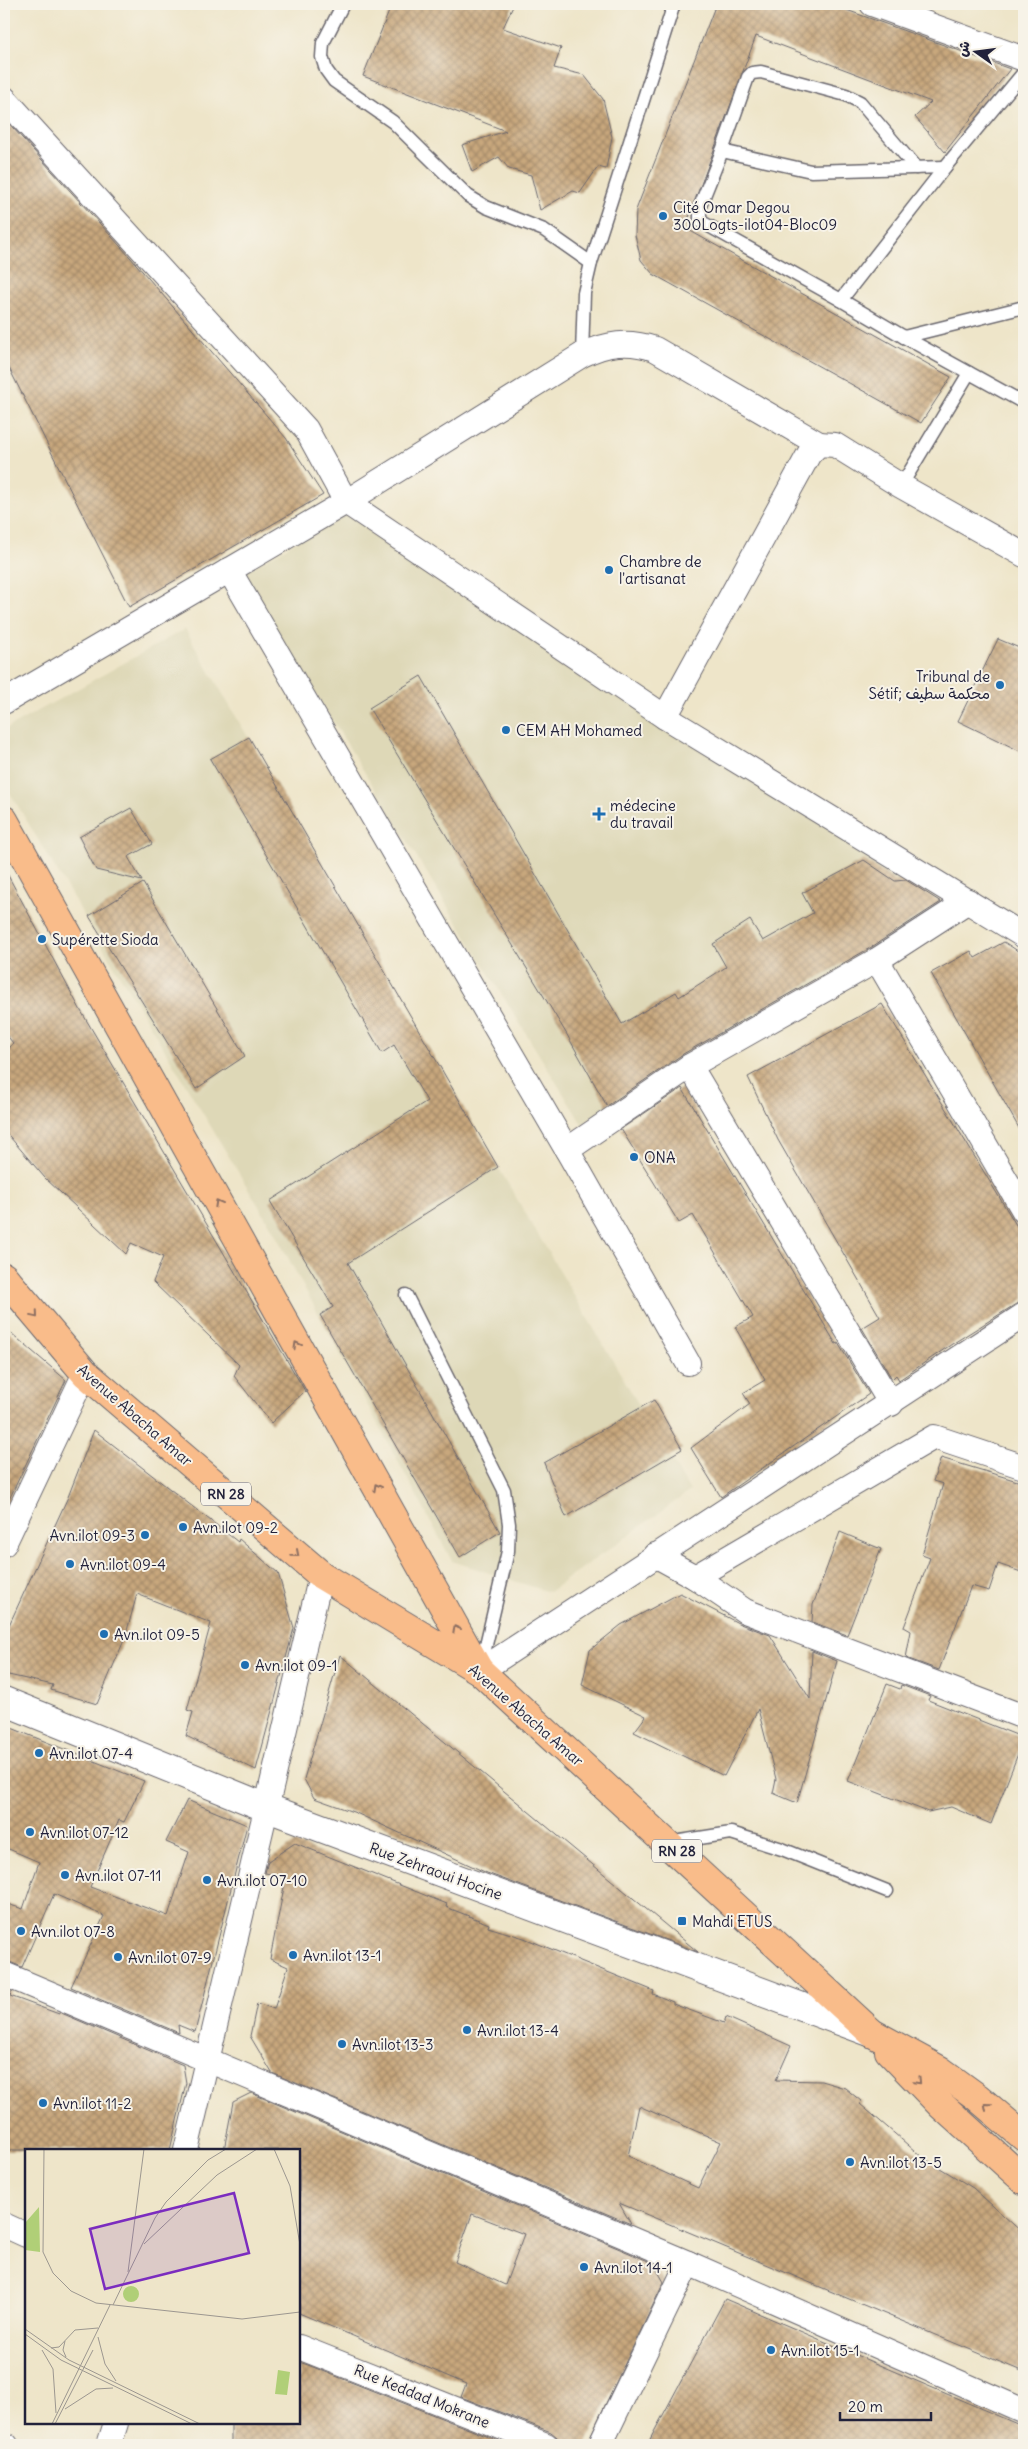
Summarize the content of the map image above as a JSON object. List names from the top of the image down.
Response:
{
  "streets": {
    "main road": ["Avenue Abacha Amar", "RN 28"],
    "street": ["Rue Zehraoui Hocine", "Rue Keddad Mokrane"]
  },
  "crossings": [
    ["Avenue Abacha Amar", "Rue Zehraoui Hocine"]
  ],
  "places": {
    "other": [
      "Cité Omar Degou 300Logts-ilot04-Bloc09",
      "Chambre de l'artisanat",
      "Tribunal de Sétif; محكمة سطيف",
      "CEM AH Mohamed",
      "Supérette Sioda",
      "ONA",
      "Avn.ilot 09-2",
      "Avn.ilot 09-3",
      "Avn.ilot 09-4",
      "Avn.ilot 09-5",
      "Avn.ilot 09-1",
      "Avn.ilot 07-4",
      "Avn.ilot 07-12",
      "Avn.ilot 07-11",
      "Avn.ilot 07-10",
      "Avn.ilot 07-8",
      "Avn.ilot 13-1",
      "Avn.ilot 07-9",
      "Avn.ilot 13-4",
      "Avn.ilot 13-3",
      "Avn.ilot 11-2",
      "Avn.ilot 13-5",
      "Avn.ilot 14-1",
      "Avn.ilot 15-1"
    ],
    "health": ["médecine du travail"],
    "transit": ["Mahdi ETUS"]
  },
  "scale_bar": "20 m",
  "north": "left"
}
